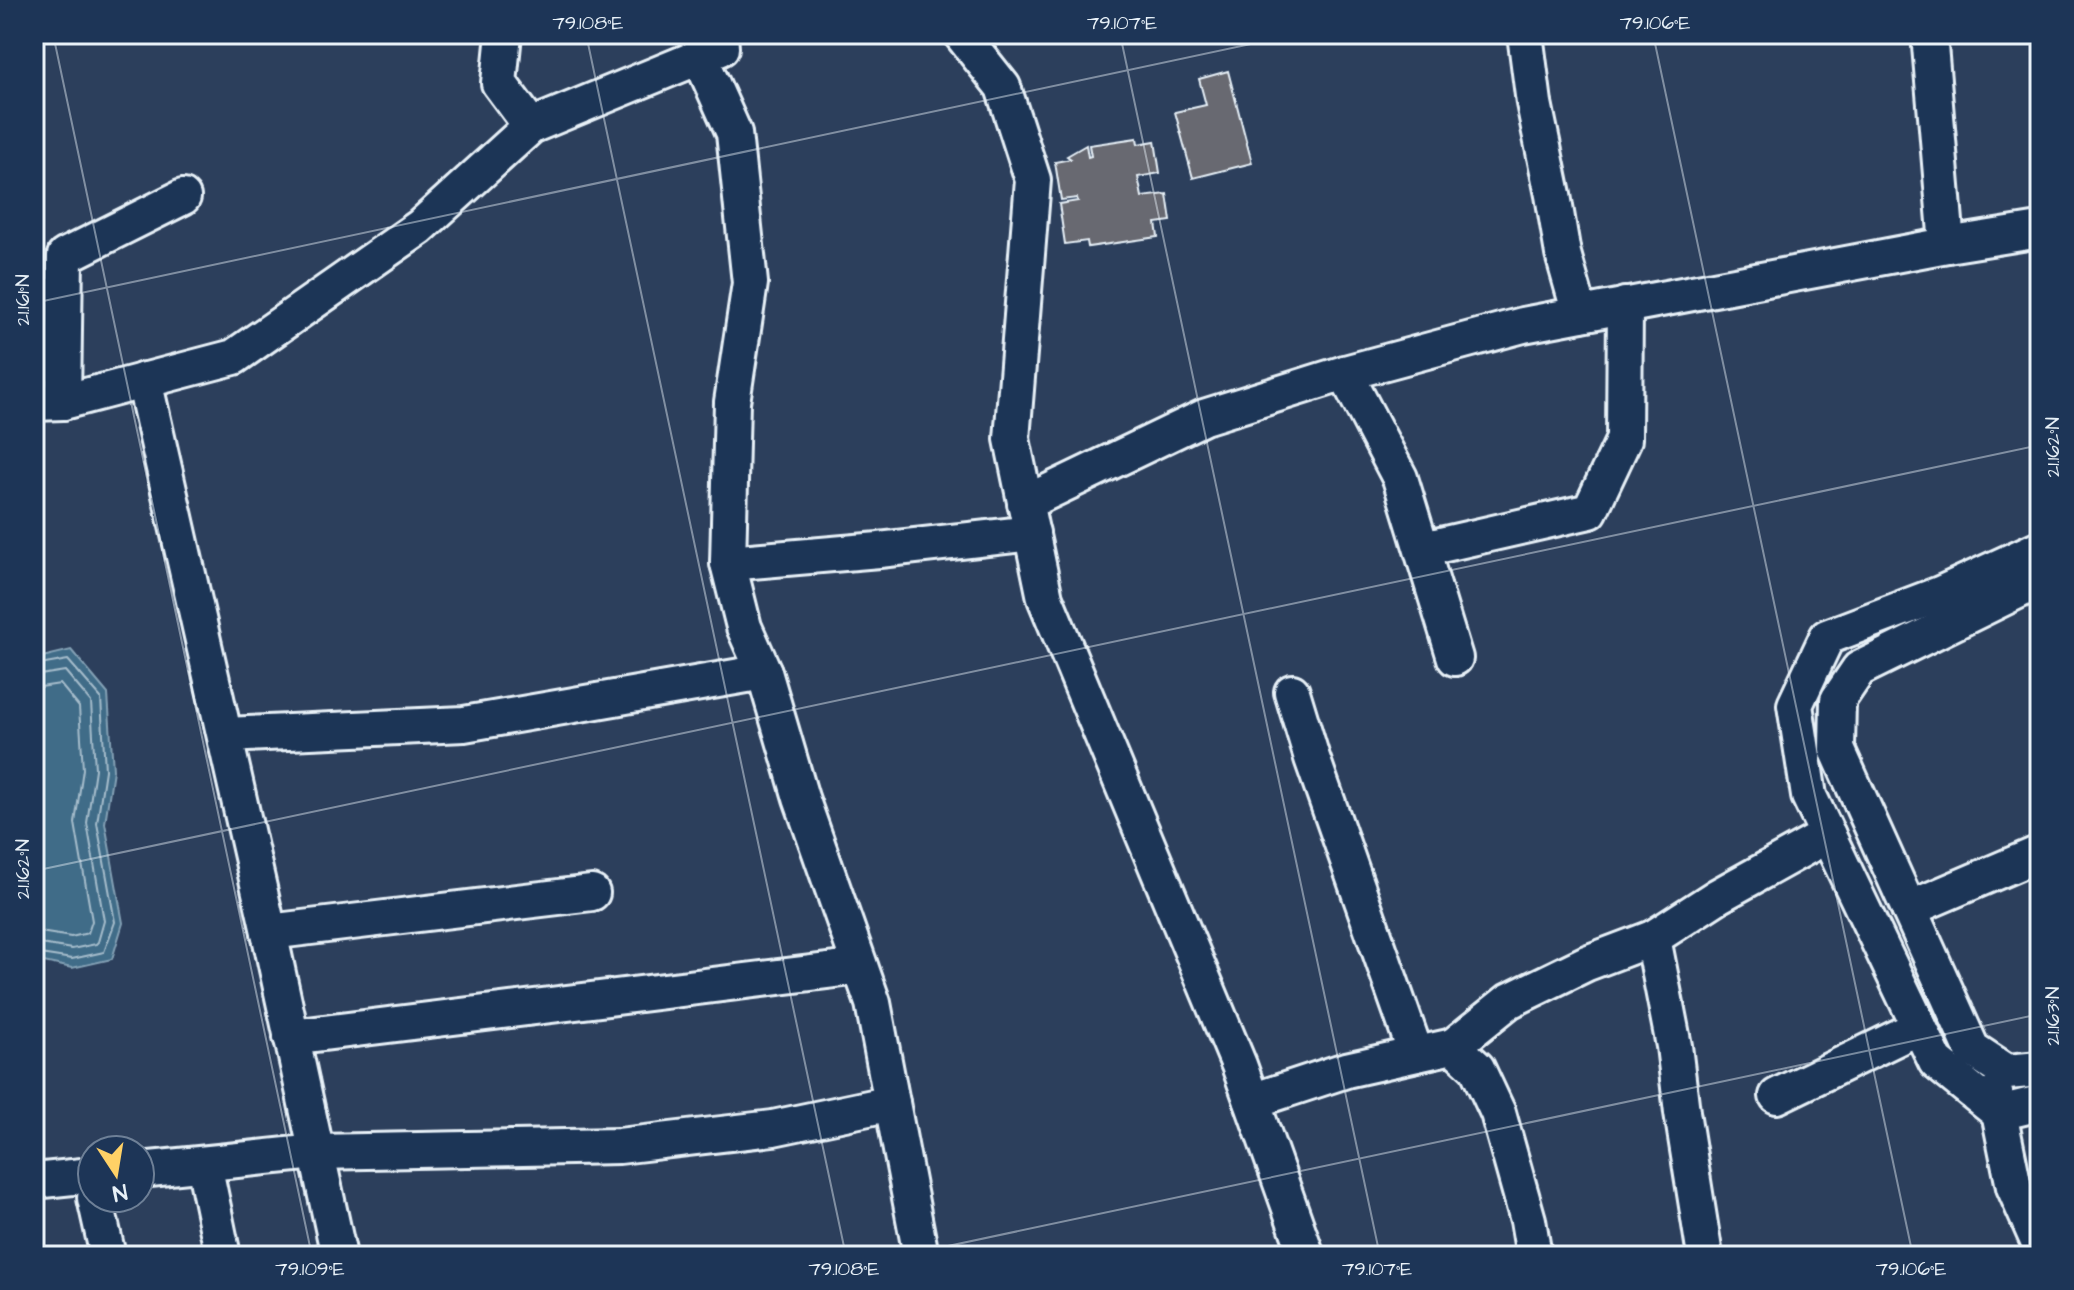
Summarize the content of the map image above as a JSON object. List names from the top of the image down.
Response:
{
  "north": "bottom",
  "coordinates": [
    "79.108°E",
    "79.107°E",
    "79.106°E",
    "21.161°N",
    "21.162°N",
    "21.163°N",
    "79.109°E"
  ]
}
